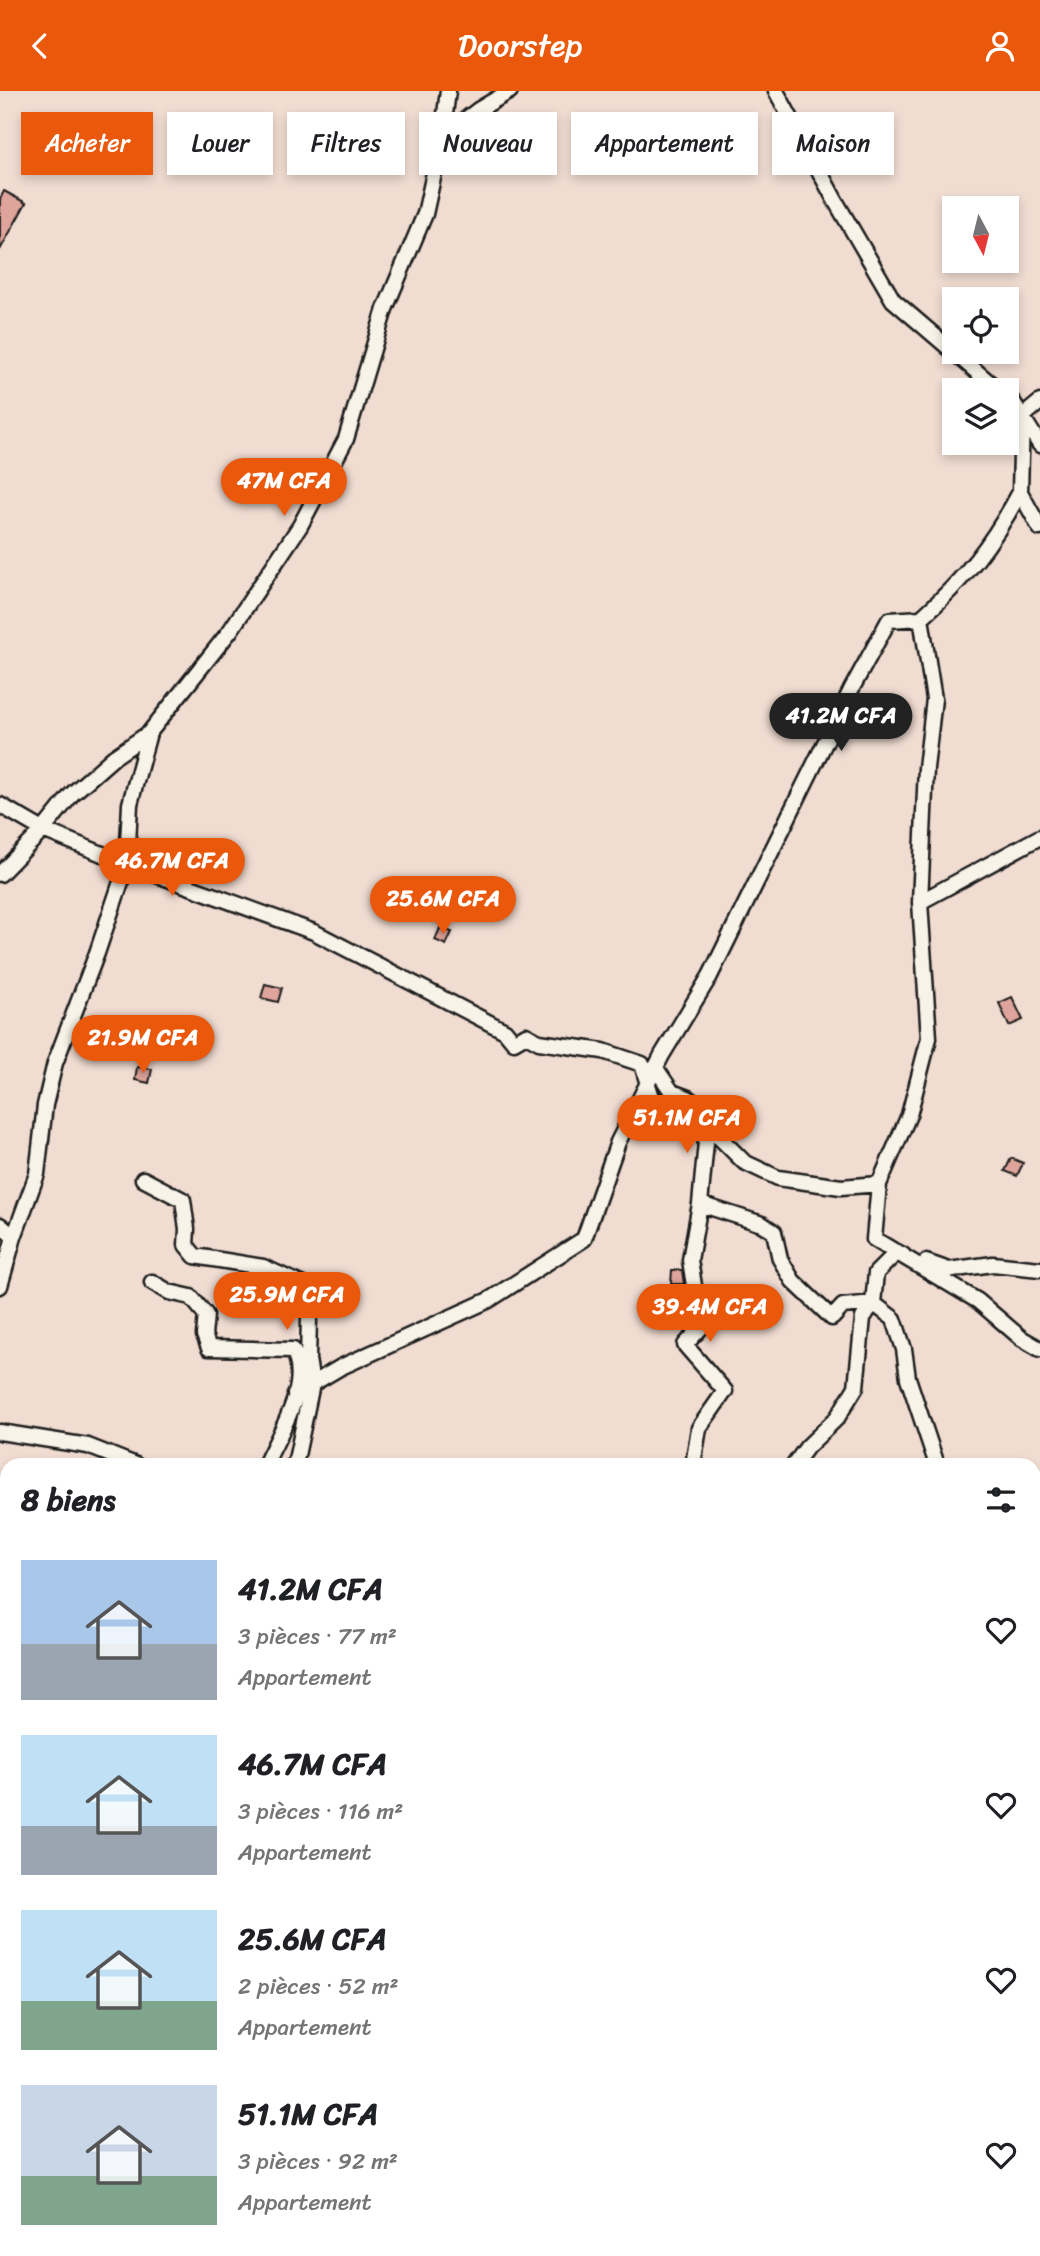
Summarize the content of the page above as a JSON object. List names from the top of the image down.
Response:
{
  "north": "bottom",
  "page": {
    "header": "Doorstep",
    "chip": [
      "Acheter",
      "Louer",
      "Filtres",
      "Nouveau",
      "Appartement",
      "Maison"
    ],
    "price": [
      "47M CFA",
      "41.2M CFA",
      "46.7M CFA",
      "25.6M CFA",
      "21.9M CFA",
      "51.1M CFA",
      "25.9M CFA",
      "39.4M CFA"
    ],
    "heading": "8 biens",
    "list": [
      {
        "name": "41.2M CFA",
        "note": "3 pièces · 77 m² · Appartement"
      },
      {
        "name": "46.7M CFA",
        "note": "3 pièces · 116 m² · Appartement"
      },
      {
        "name": "25.6M CFA",
        "note": "2 pièces · 52 m² · Appartement"
      },
      {
        "name": "51.1M CFA",
        "note": "3 pièces · 92 m² · Appartement"
      }
    ]
  }
}
